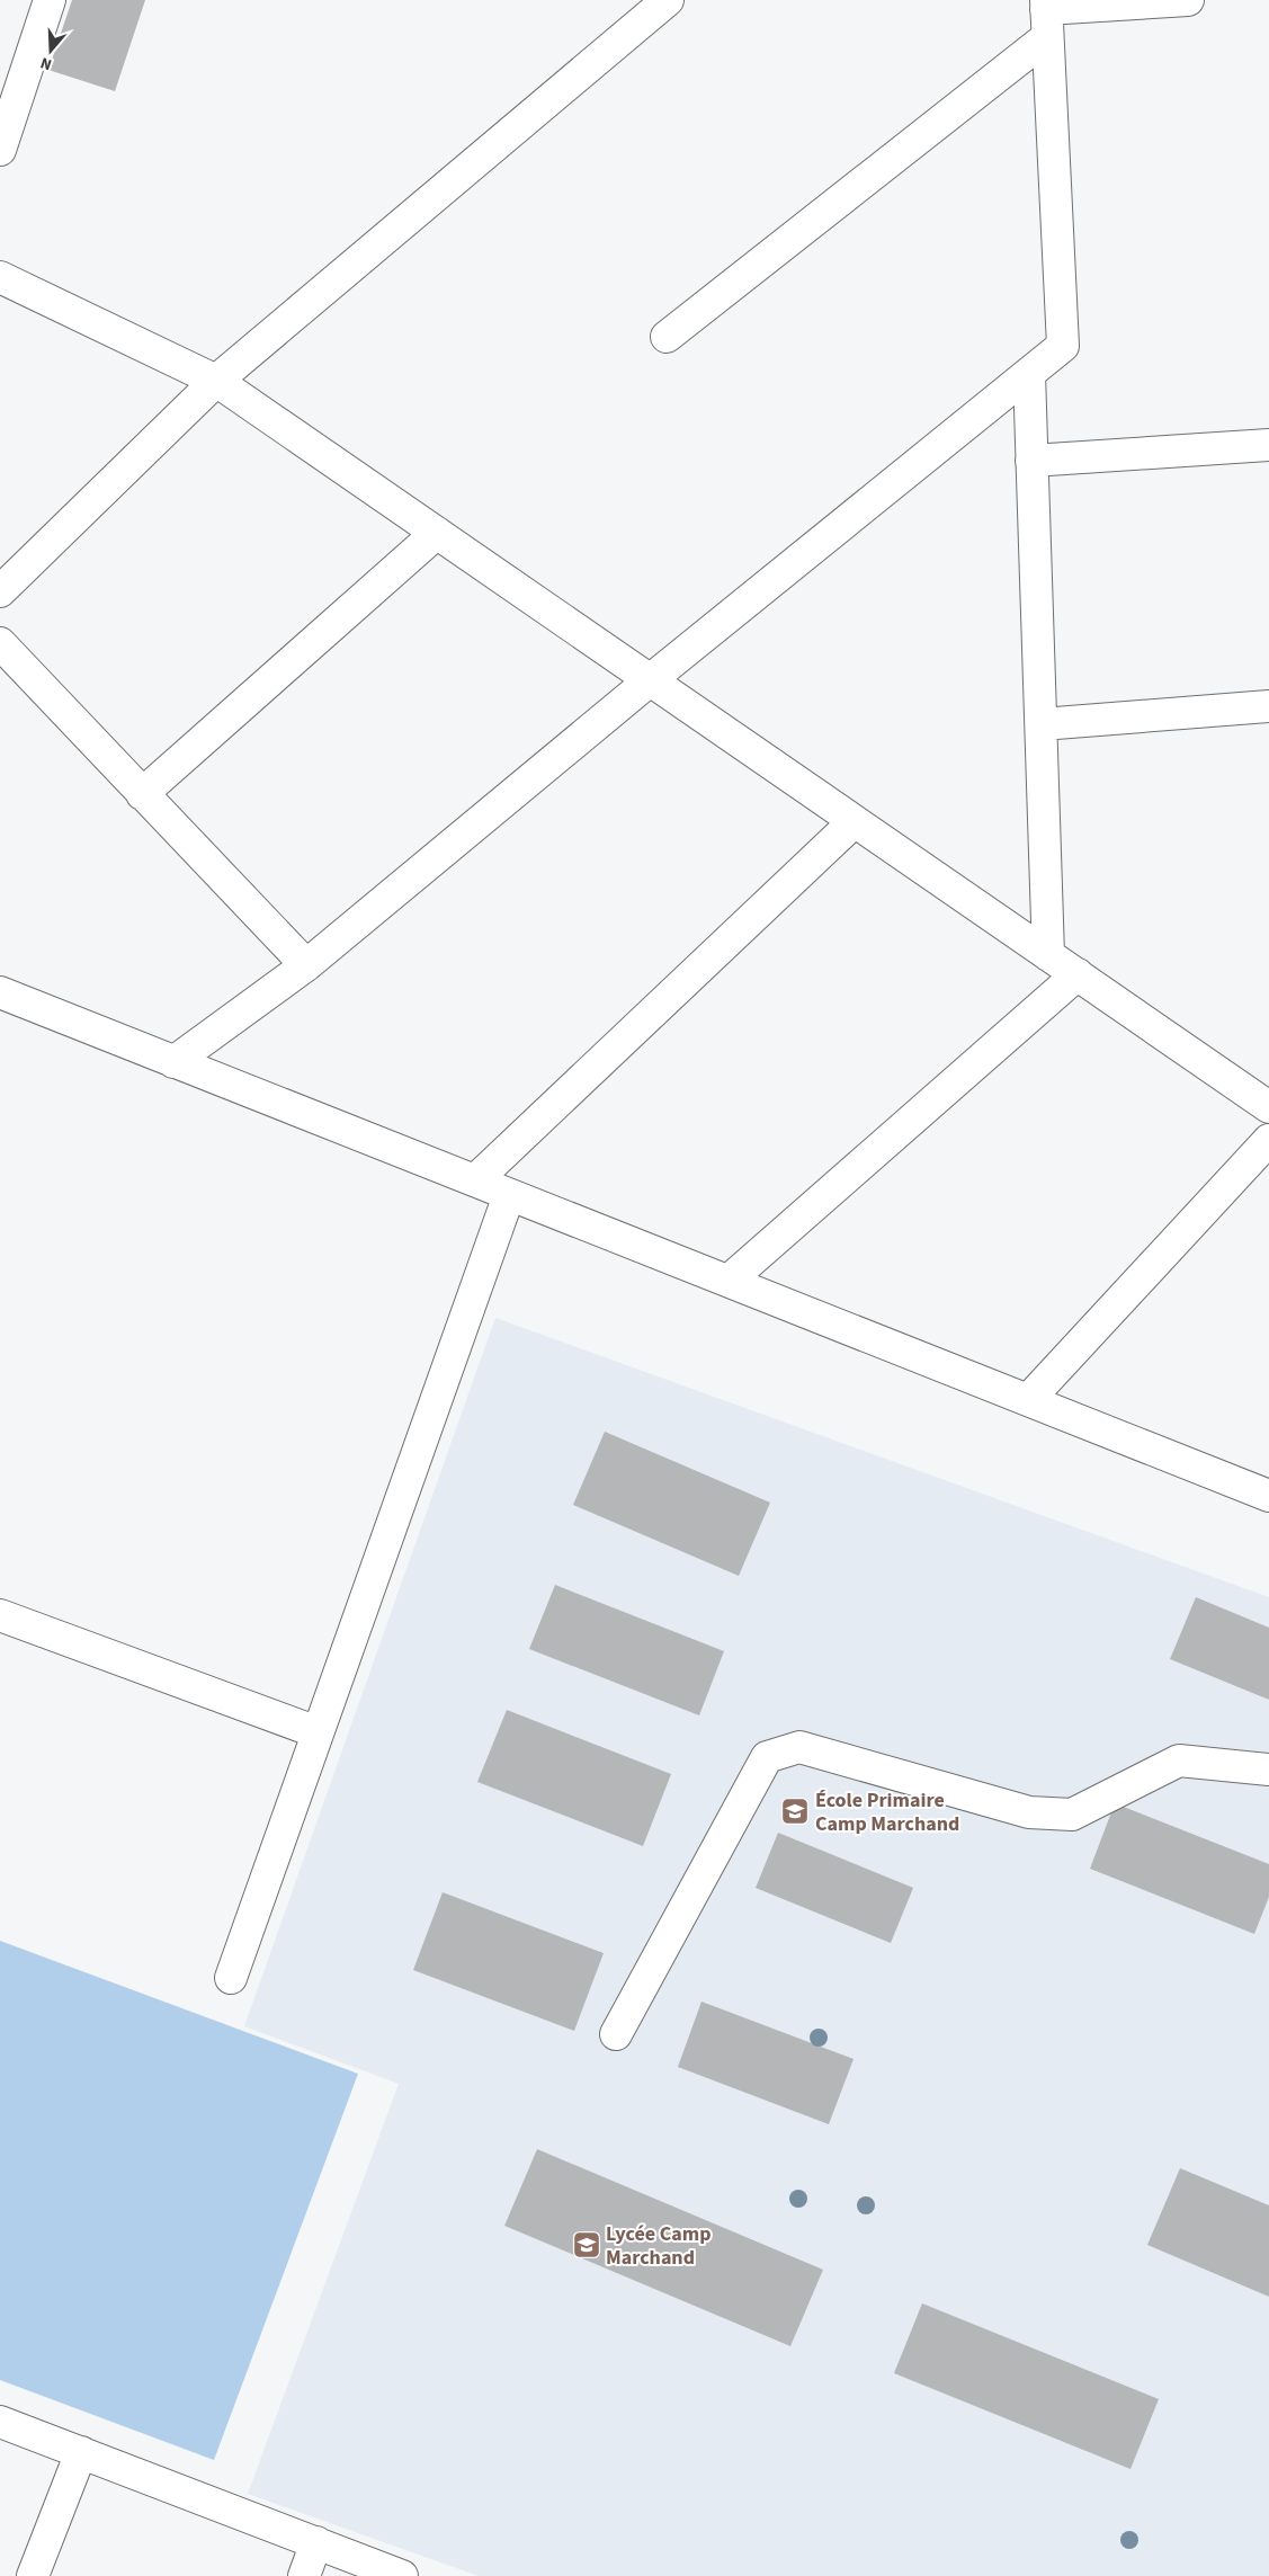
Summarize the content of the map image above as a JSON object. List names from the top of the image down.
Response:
{
  "places": {
    "school or university": ["École Primaire Camp Marchand", "Lycée Camp Marchand"]
  },
  "north": "bottom"
}
